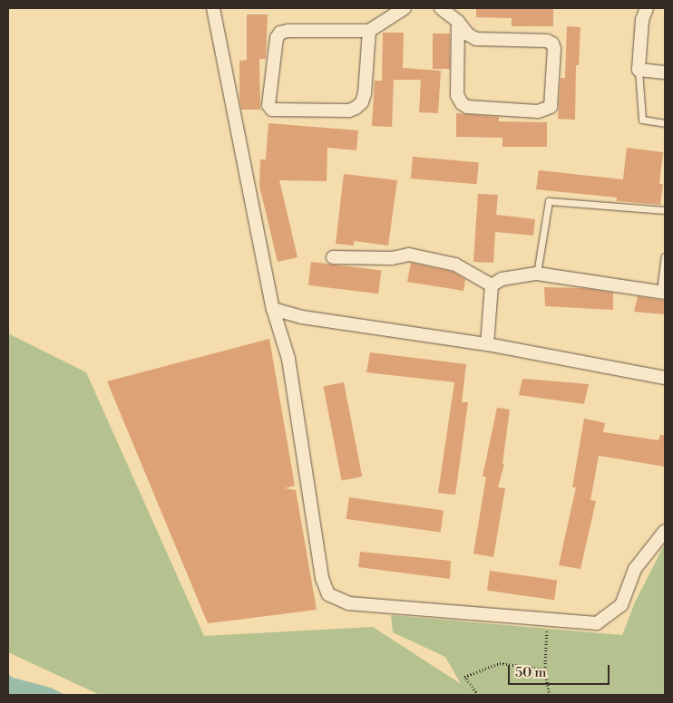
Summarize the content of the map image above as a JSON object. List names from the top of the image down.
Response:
{
  "scale_bar": "50 m"
}
